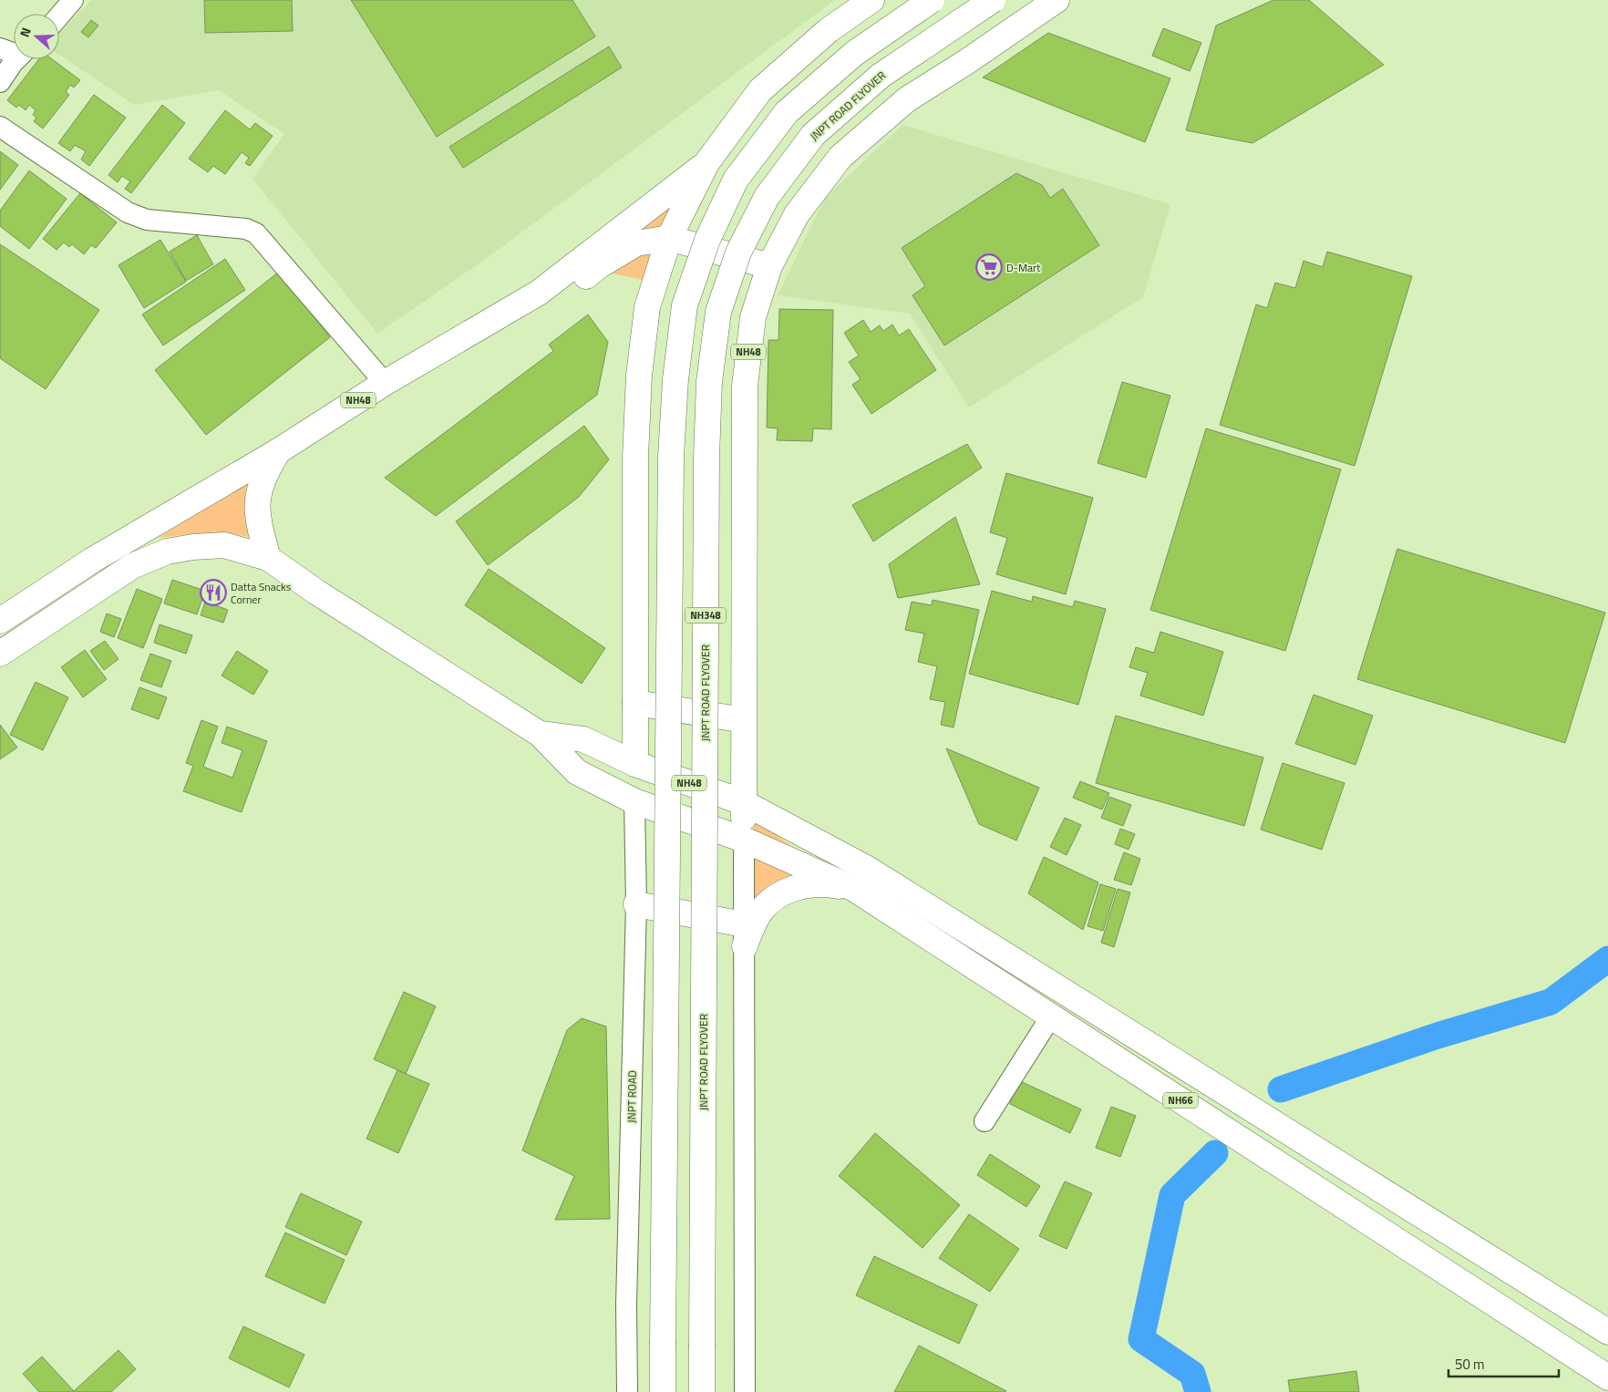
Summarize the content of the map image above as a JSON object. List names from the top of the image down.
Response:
{
  "streets": {
    "highway": [
      "JNPT ROAD FLYOVER",
      "NH48",
      "NH348",
      "NH66"
    ],
    "street": ["JNPT ROAD"]
  },
  "crossings": [
    ["NH48", "NH66"]
  ],
  "places": {
    "supermarket": ["D-Mart"],
    "restaurant": ["Datta Snacks Corner"]
  },
  "scale_bar": "50 m",
  "north": "left"
}
